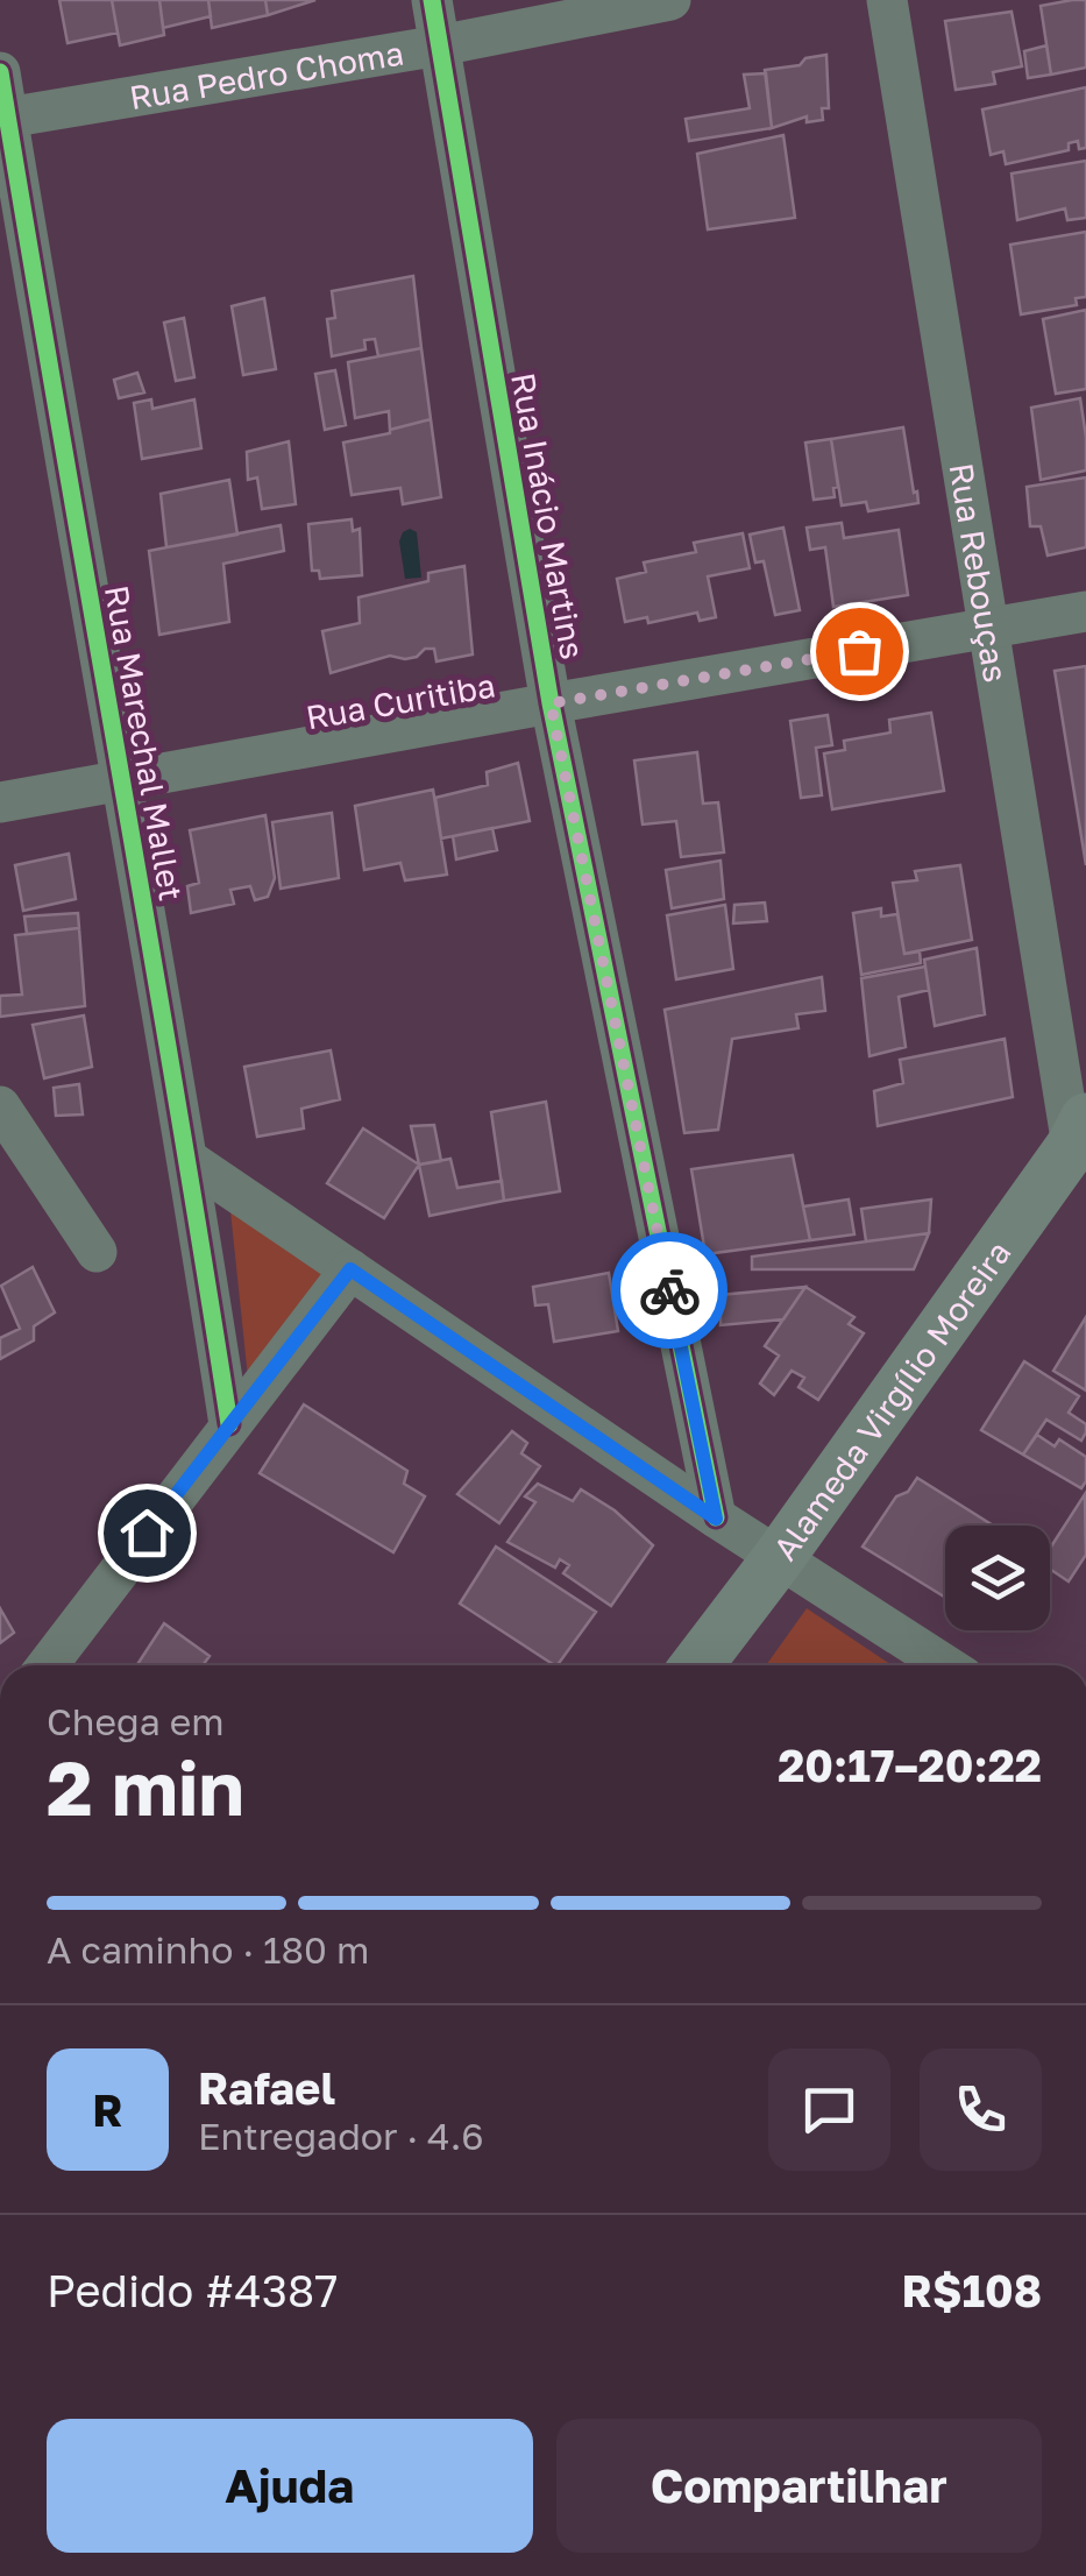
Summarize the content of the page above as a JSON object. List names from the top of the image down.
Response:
{
  "streets": {
    "main road": ["Alameda Virgílio Moreira"],
    "street": [
      "Rua Pedro Choma",
      "Rua Inácio Martins",
      "Rua Rebouças",
      "Rua Curitiba",
      "Rua Marechal Mallet"
    ]
  },
  "crossings": [
    ["Rua Pedro Choma", "Rua Inácio Martins"],
    ["Rua Pedro Choma", "Rua Marechal Mallet"],
    ["Rua Inácio Martins", "Rua Curitiba"],
    ["Rua Rebouças", "Rua Curitiba"],
    ["Rua Rebouças", "Alameda Virgílio Moreira"],
    ["Rua Curitiba", "Rua Marechal Mallet"]
  ],
  "page": {
    "heading": ["2 min", "Chega em", "20:17–20:22"],
    "panel": [
      "Rafael",
      "Entregador · 4.6",
      "Pedido #4387",
      "R$108"
    ],
    "bar": "A caminho · 180 m",
    "round": "R",
    "buttons": ["Ajuda", "Compartilhar"]
  }
}
